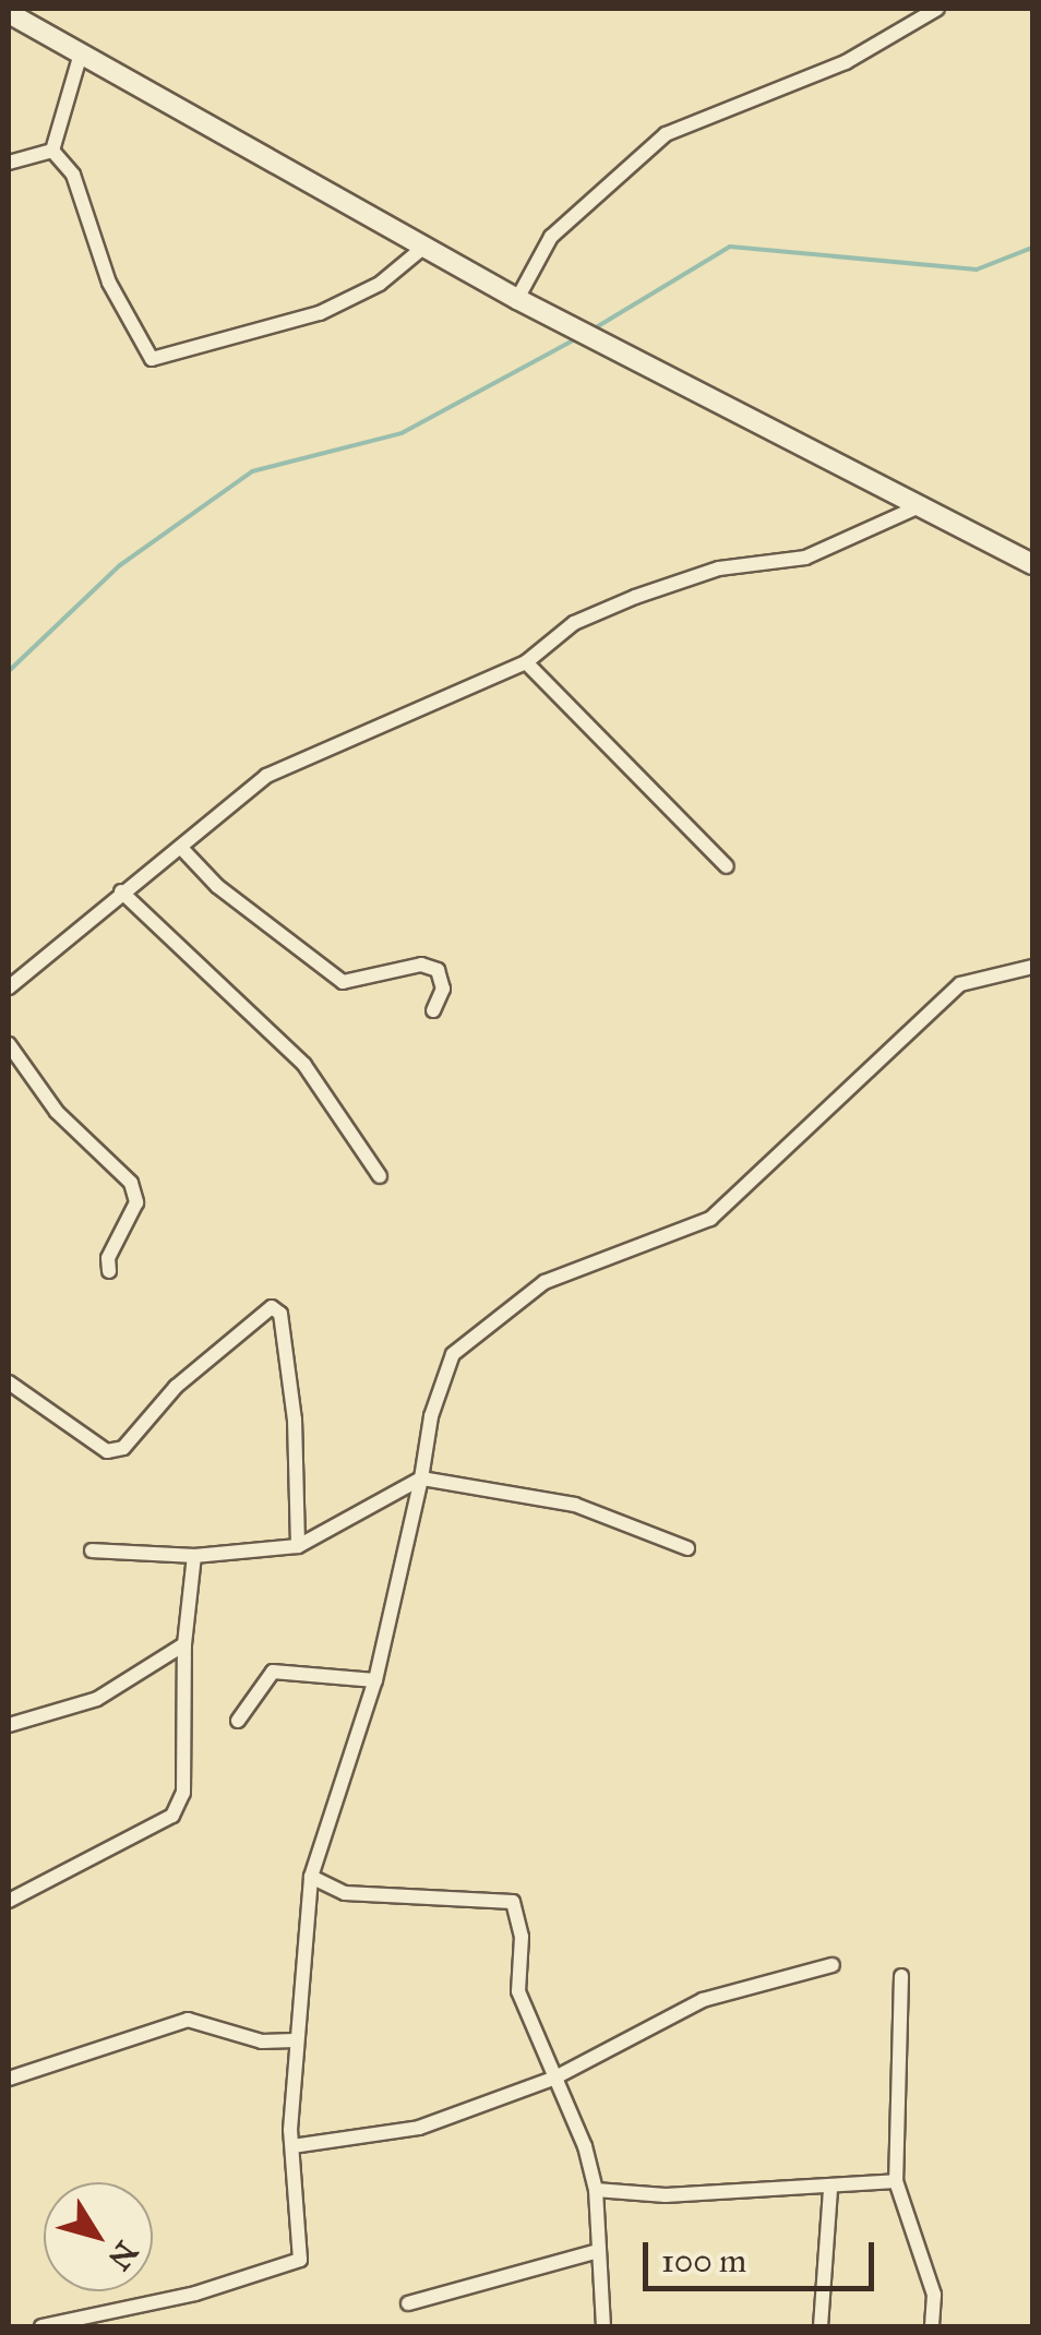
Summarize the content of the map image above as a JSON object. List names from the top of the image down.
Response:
{
  "scale_bar": "100 m",
  "north": "bottom right"
}
